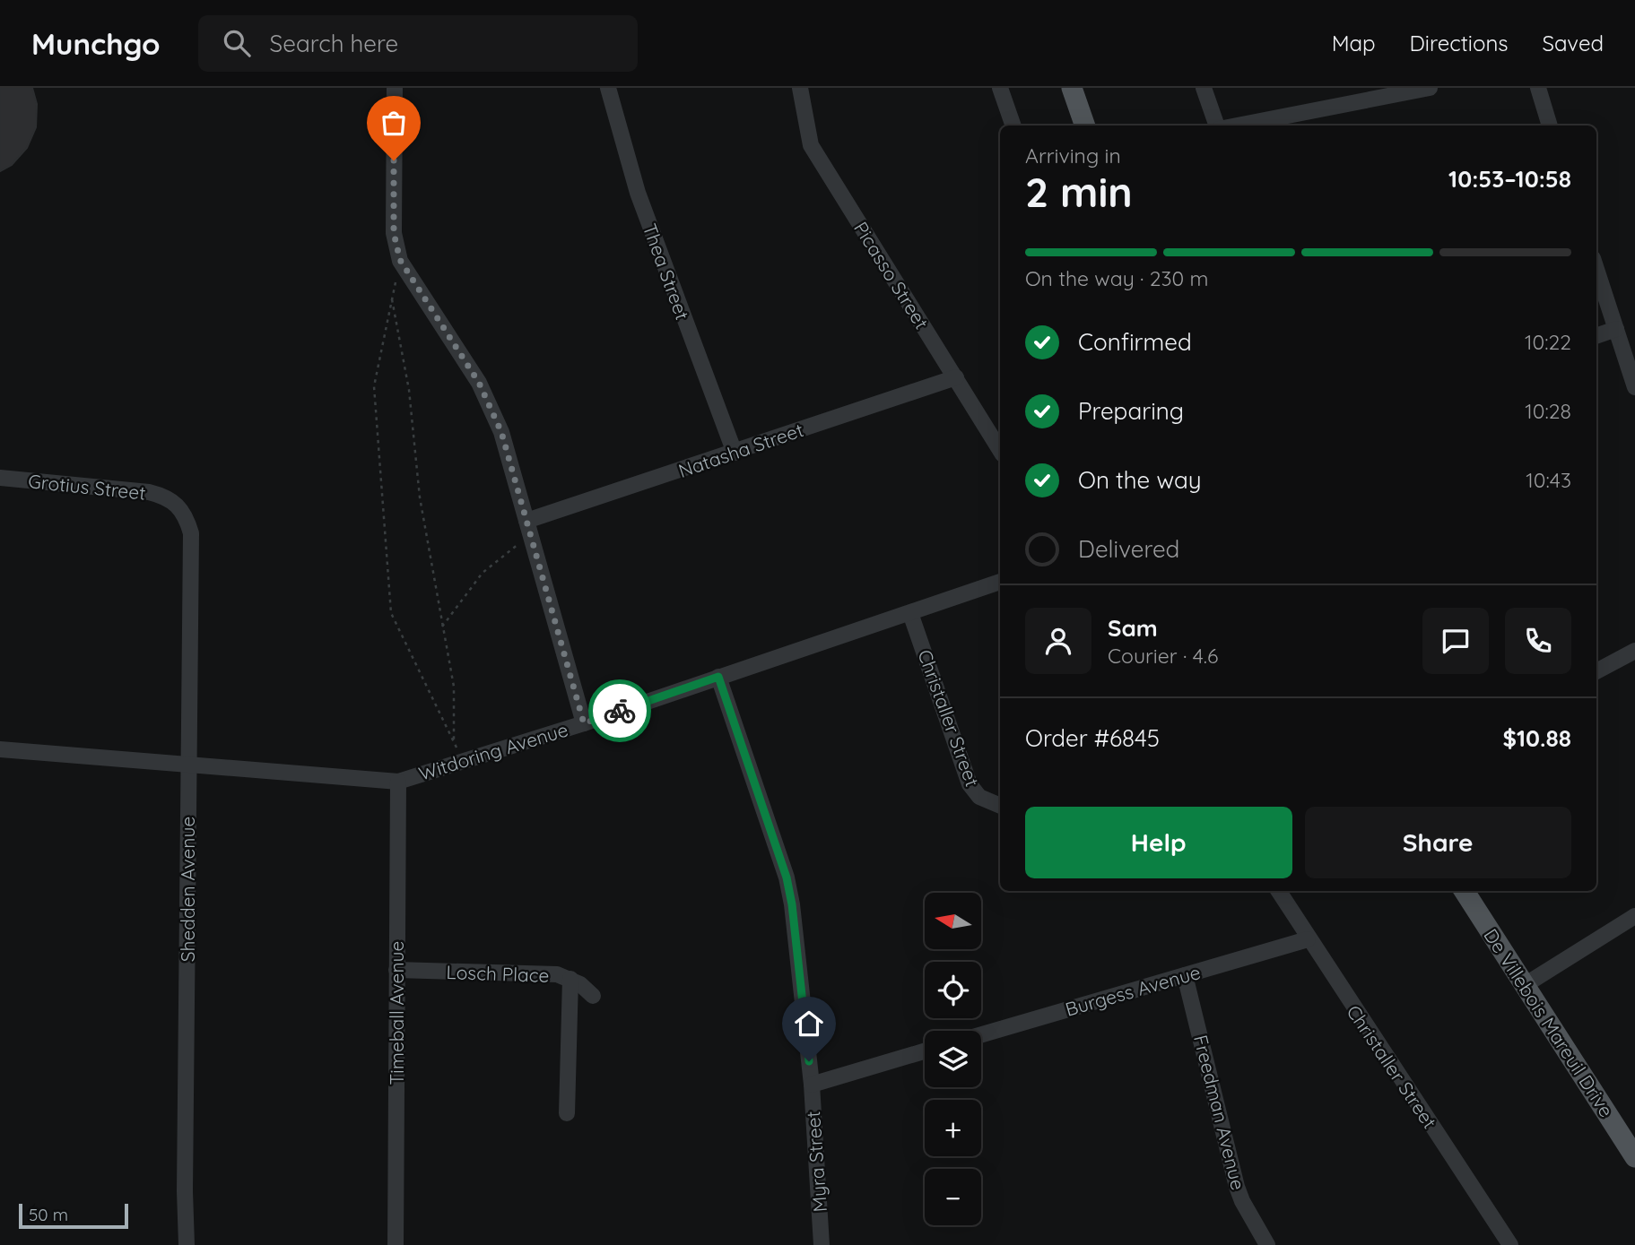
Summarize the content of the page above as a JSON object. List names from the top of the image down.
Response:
{
  "streets": {
    "main road": ["De Villebois Mareuil Drive"],
    "street": [
      "Thea Street",
      "Picasso Street",
      "Natasha Street",
      "Grotius Street",
      "Christaller Street",
      "Witdoring Avenue",
      "Shedden Avenue",
      "Losch Place",
      "Burgess Avenue",
      "Timeball Avenue",
      "Freedman Avenue",
      "Myra Street"
    ]
  },
  "crossings": [
    ["Thea Street", "Natasha Street"],
    ["Picasso Street", "Natasha Street"],
    ["Grotius Street", "Shedden Avenue"],
    ["Christaller Street", "Witdoring Avenue"],
    ["Christaller Street", "Burgess Avenue"],
    ["Witdoring Avenue", "Shedden Avenue"],
    ["Witdoring Avenue", "Timeball Avenue"],
    ["Witdoring Avenue", "Myra Street"],
    ["Losch Place", "Timeball Avenue"],
    ["Burgess Avenue", "Freedman Avenue"]
  ],
  "scale_bar": "50 m",
  "north": "left",
  "page": {
    "header": "Munchgo",
    "search": "Search here",
    "nav": ["Map", "Directions", "Saved"],
    "heading": ["2 min", "Arriving in", "10:53–10:58"],
    "panel": [
      "Sam",
      "Courier · 4.6",
      "Order #6845",
      "$10.88"
    ],
    "bar": "On the way · 230 m",
    "list": [
      ["Confirmed", "10:22"],
      ["Preparing", "10:28"],
      ["On the way", "10:43"],
      "Delivered"
    ],
    "buttons": ["Help", "Share"],
    "map_buttons": ["+", "−"],
    "scale": "50 m"
  }
}
